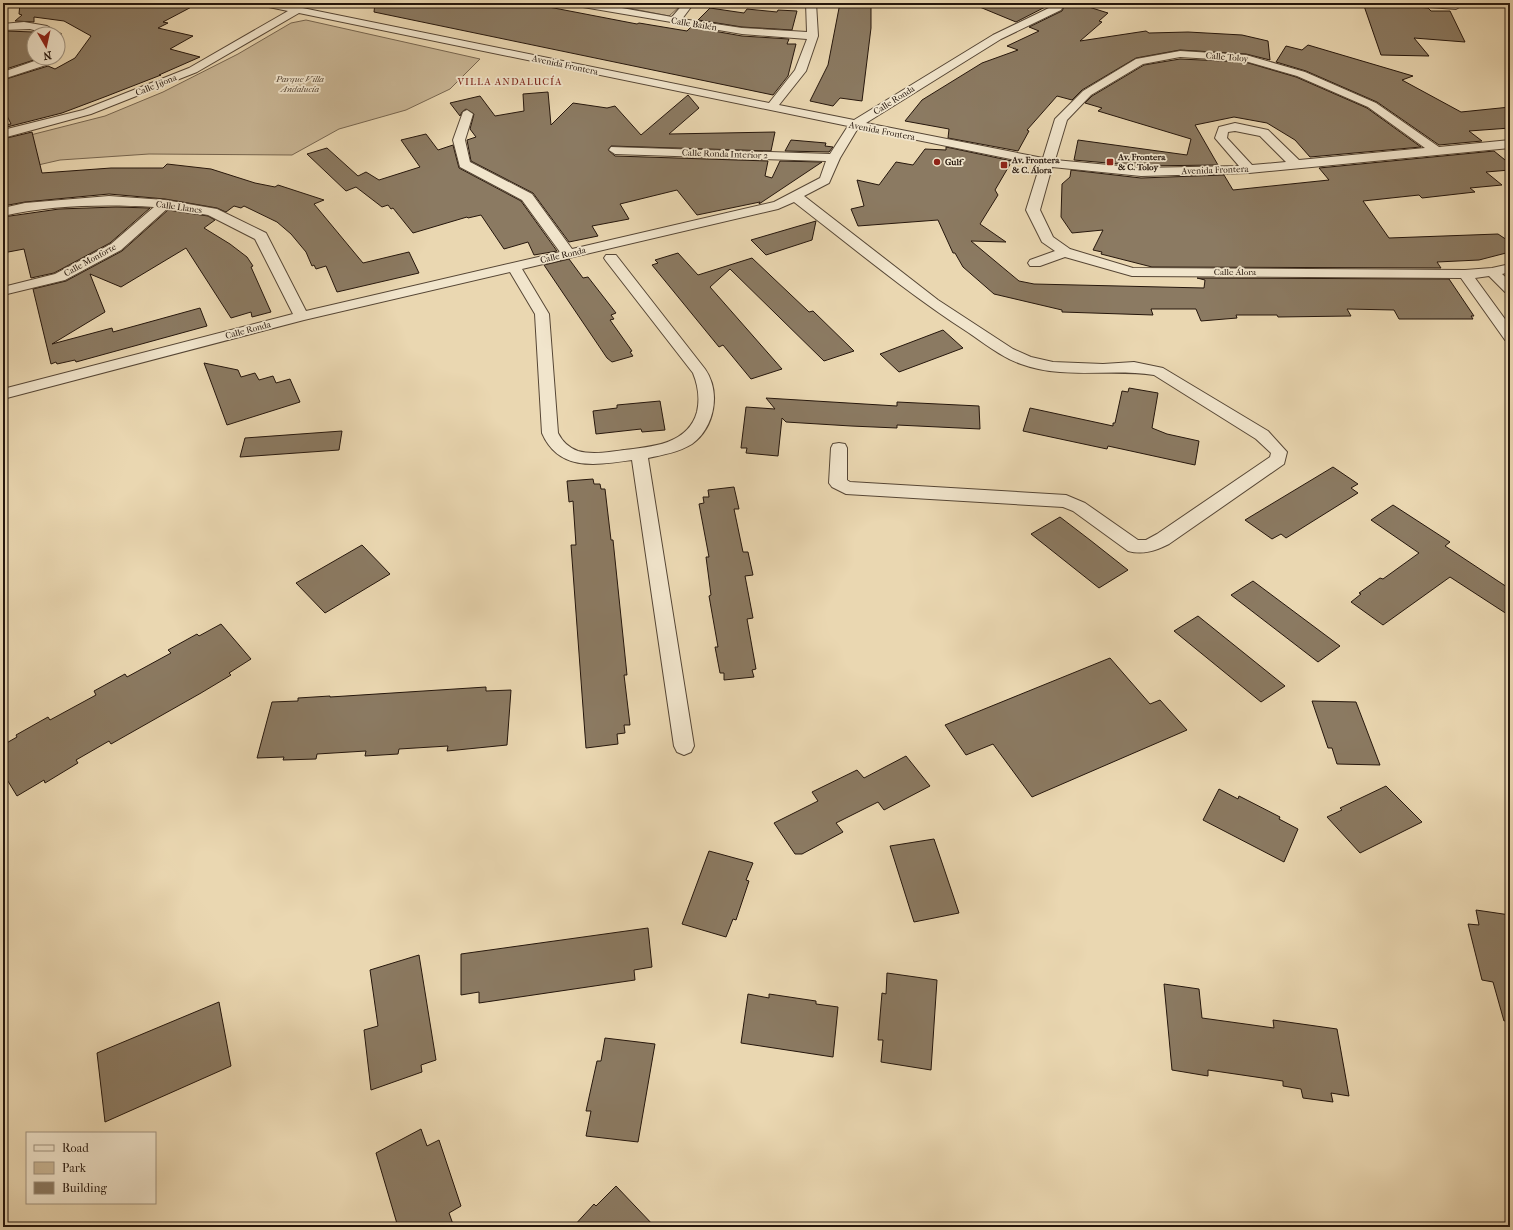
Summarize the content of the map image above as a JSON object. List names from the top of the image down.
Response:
{
  "streets": {
    "street": [
      "Calle Bailén",
      "Calle Toloy",
      "Avenida Frontera",
      "Calle Jijona",
      "Calle Ronda",
      "Calle Ronda Interior 2",
      "Calle Llanes",
      "Calle Monforte",
      "Calle Álora"
    ]
  },
  "crossings": [
    ["Calle Toloy", "Avenida Frontera"],
    ["Calle Toloy", "Calle Álora"],
    ["Avenida Frontera", "Calle Jijona"],
    ["Avenida Frontera", "Calle Ronda"],
    ["Avenida Frontera", "Calle Álora"],
    ["Calle Ronda", "Calle Ronda Interior 2"],
    ["Calle Ronda", "Calle Llanes"],
    ["Calle Llanes", "Calle Monforte"]
  ],
  "districts": ["VILLA ANDALUCÍA"],
  "parks": ["Parque Villa Andalucía"],
  "places": {
    "other": ["Gulf"],
    "transit": ["Av. Frontera & C. Toloy", "Av. Frontera & C. Álora"]
  },
  "legend": ["Road", "Park", "Building"],
  "north": "bottom"
}
